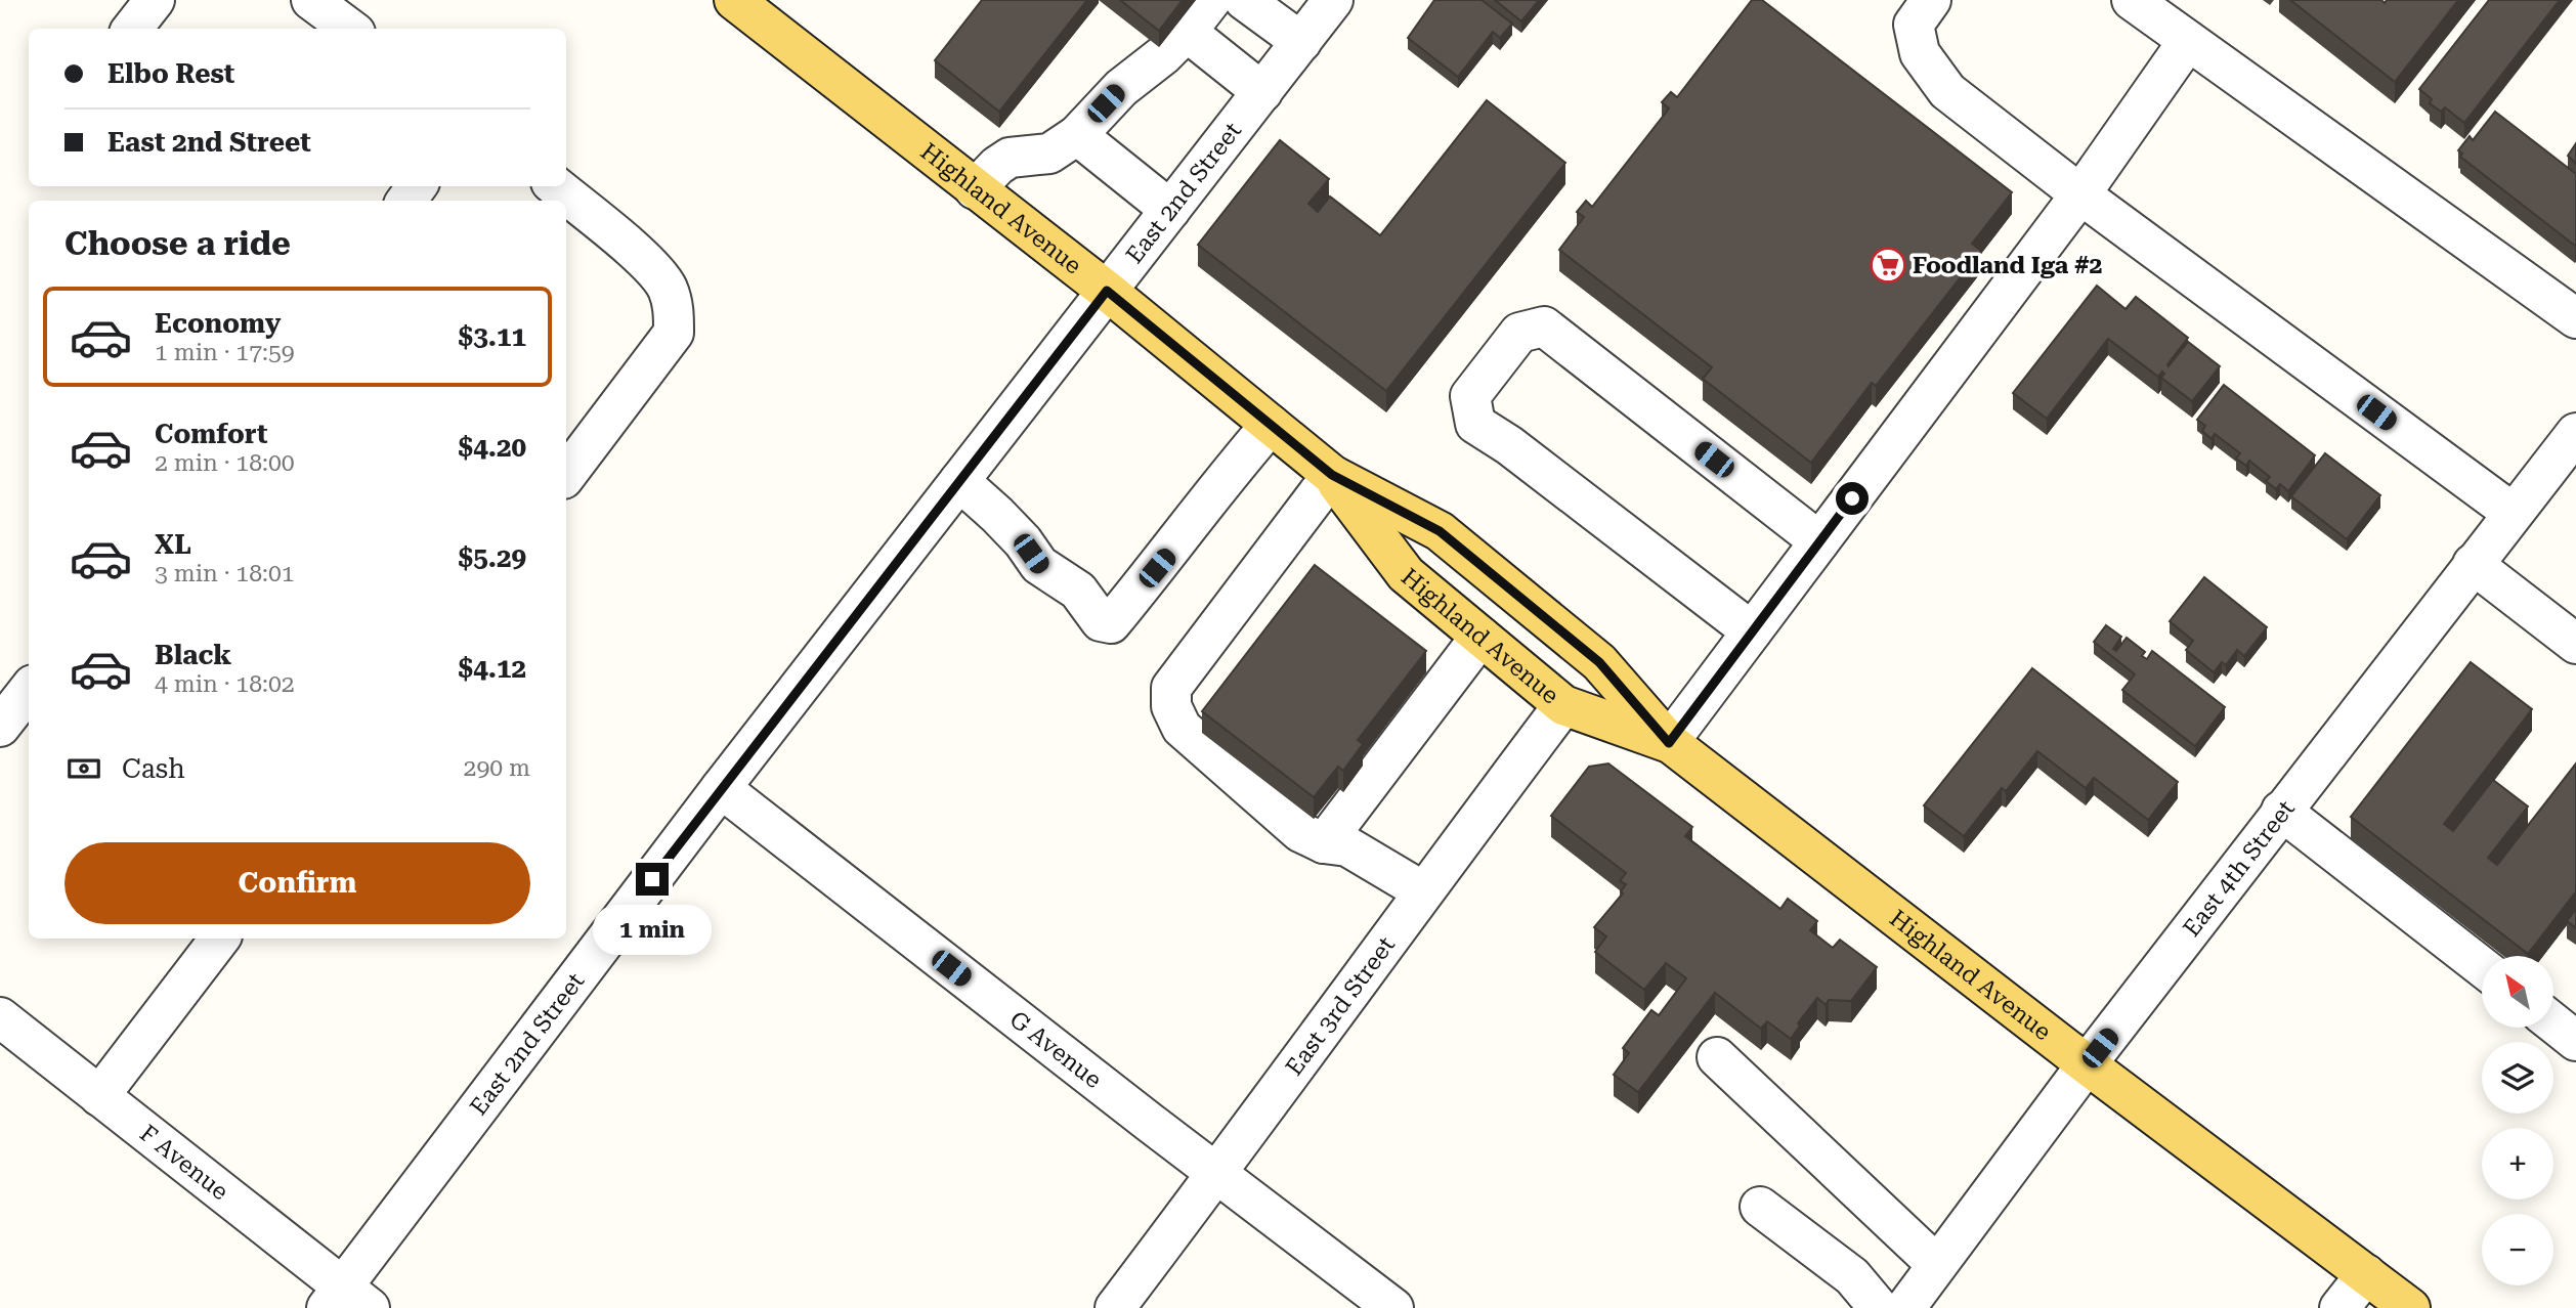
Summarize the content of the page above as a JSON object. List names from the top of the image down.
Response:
{
  "streets": {
    "main road": ["Highland Avenue"],
    "street": [
      "East 2nd Street",
      "East 4th Street",
      "East 3rd Street",
      "G Avenue",
      "F Avenue"
    ]
  },
  "crossings": [
    ["East 2nd Street", "Highland Avenue"],
    ["East 2nd Street", "G Avenue"],
    ["East 2nd Street", "F Avenue"],
    ["Highland Avenue", "East 4th Street"],
    ["Highland Avenue", "East 3rd Street"],
    ["East 3rd Street", "G Avenue"]
  ],
  "places": {
    "supermarket": ["Foodland Iga #2"]
  },
  "north": "top left",
  "page": {
    "banner": ["Elbo Rest", "East 2nd Street"],
    "heading": "Choose a ride",
    "list": [
      {
        "name": "Economy",
        "note": "1 min · 17:59",
        "value": "$3.11"
      },
      {
        "name": "Comfort",
        "note": "2 min · 18:00",
        "value": "$4.20"
      },
      {
        "name": "XL",
        "note": "3 min · 18:01",
        "value": "$5.29"
      },
      {
        "name": "Black",
        "note": "4 min · 18:02",
        "value": "$4.12"
      }
    ],
    "pay": ["Cash", "290 m"],
    "buttons": "Confirm",
    "bubble": "1 min",
    "map_buttons": ["+", "−"]
  }
}
